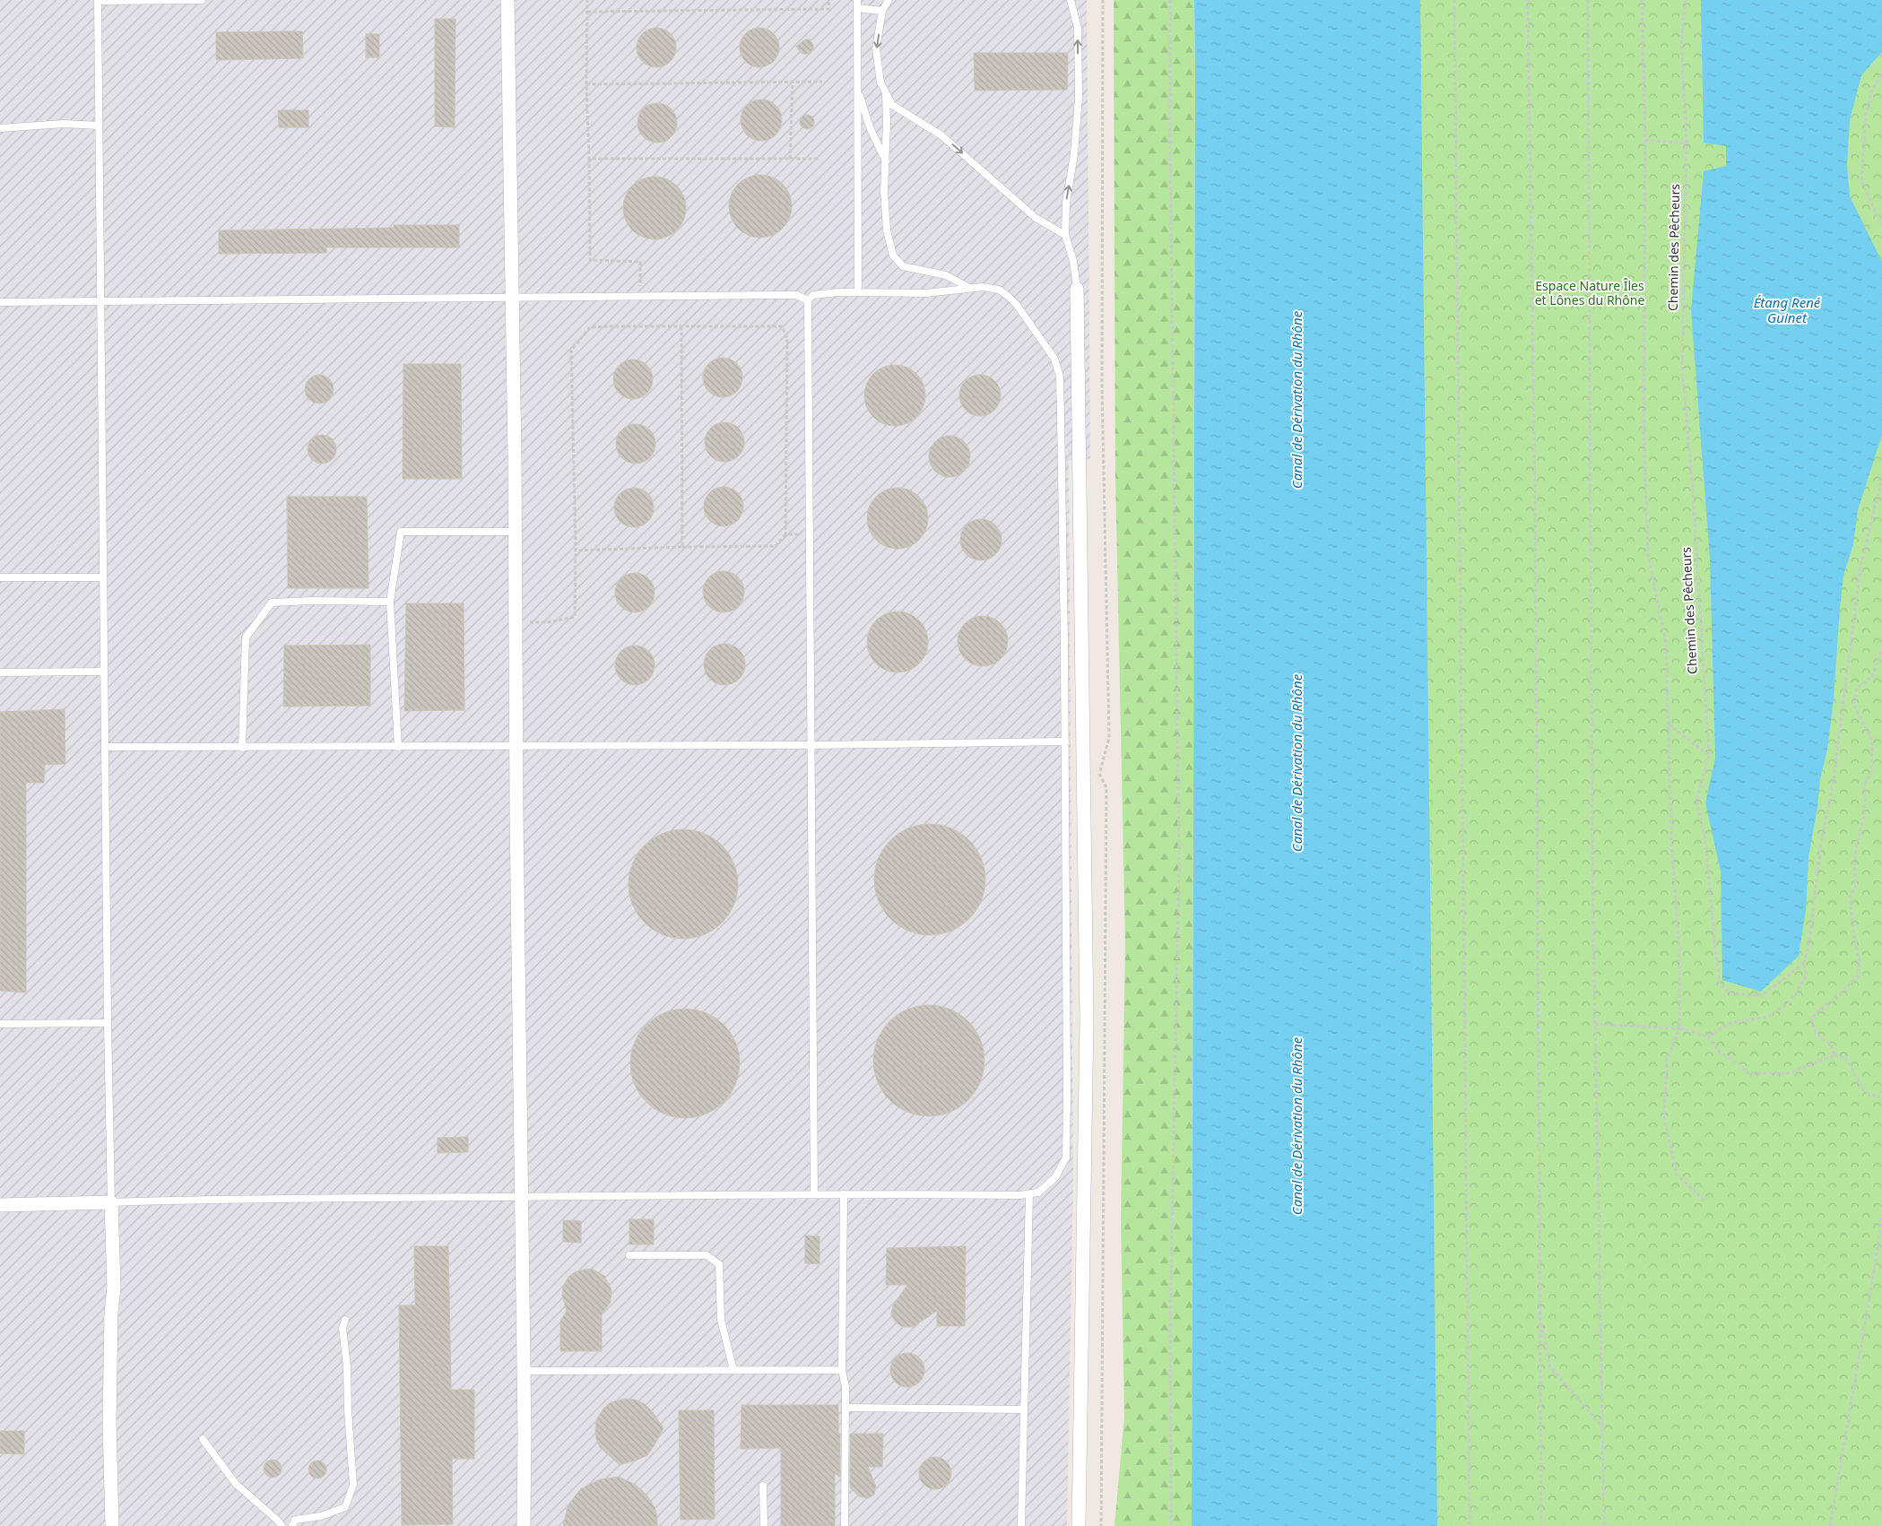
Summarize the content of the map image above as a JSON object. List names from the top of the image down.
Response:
{
  "streets": {
    "path": ["Chemin des Pêcheurs"]
  },
  "water": ["Étang René Guinet", "Canal de Dérivation du Rhône"],
  "parks": ["Espace Nature Îles et Lônes du Rhône"]
}
